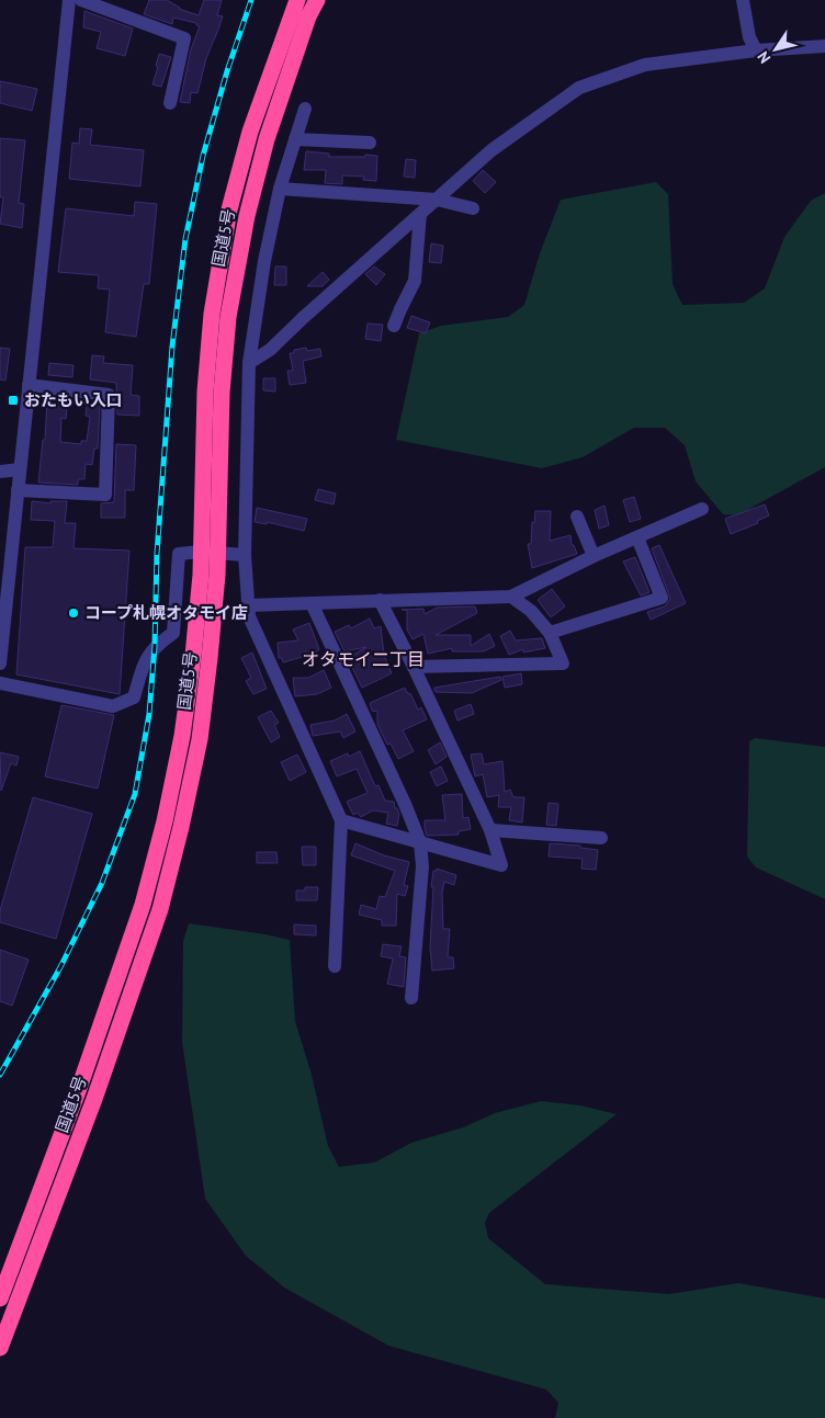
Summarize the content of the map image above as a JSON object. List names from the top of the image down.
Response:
{
  "streets": {
    "highway": ["国道5号"]
  },
  "districts": ["オタモイ二丁目"],
  "places": {
    "transit": ["おたもい入口"],
    "other": ["コープ札幌オタモイ店"]
  },
  "north": "bottom left"
}
